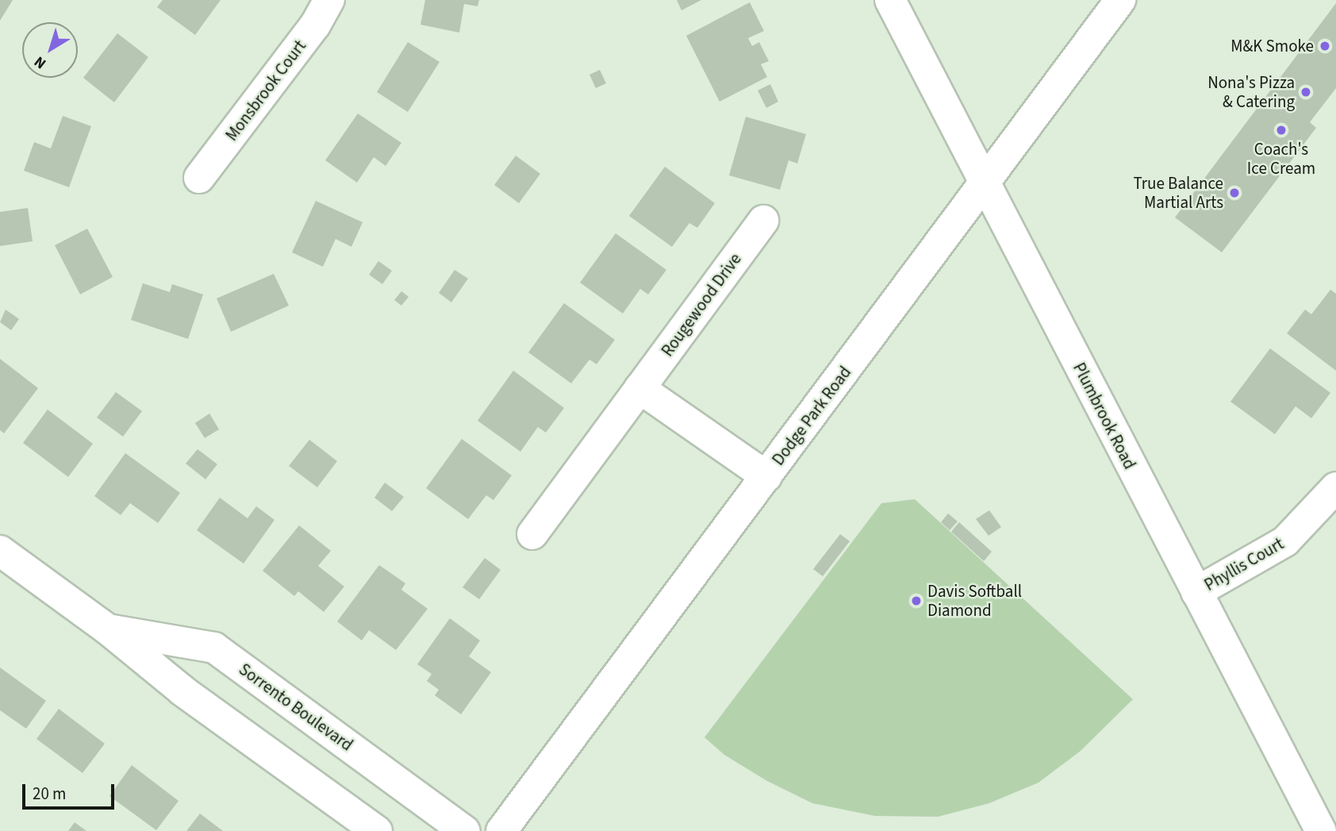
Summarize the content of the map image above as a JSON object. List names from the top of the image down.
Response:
{
  "streets": {
    "street": [
      "Monsbrook Court",
      "Rougewood Drive",
      "Dodge Park Road",
      "Plumbrook Road",
      "Phyllis Court",
      "Sorrento Boulevard"
    ]
  },
  "crossings": [
    ["Dodge Park Road", "Plumbrook Road"],
    ["Plumbrook Road", "Phyllis Court"]
  ],
  "places": [
    "M&K Smoke",
    "Nona's Pizza & Catering",
    "Coach's Ice Cream",
    "True Balance Martial Arts",
    "Davis Softball Diamond"
  ],
  "scale_bar": "20 m",
  "north": "bottom left"
}
